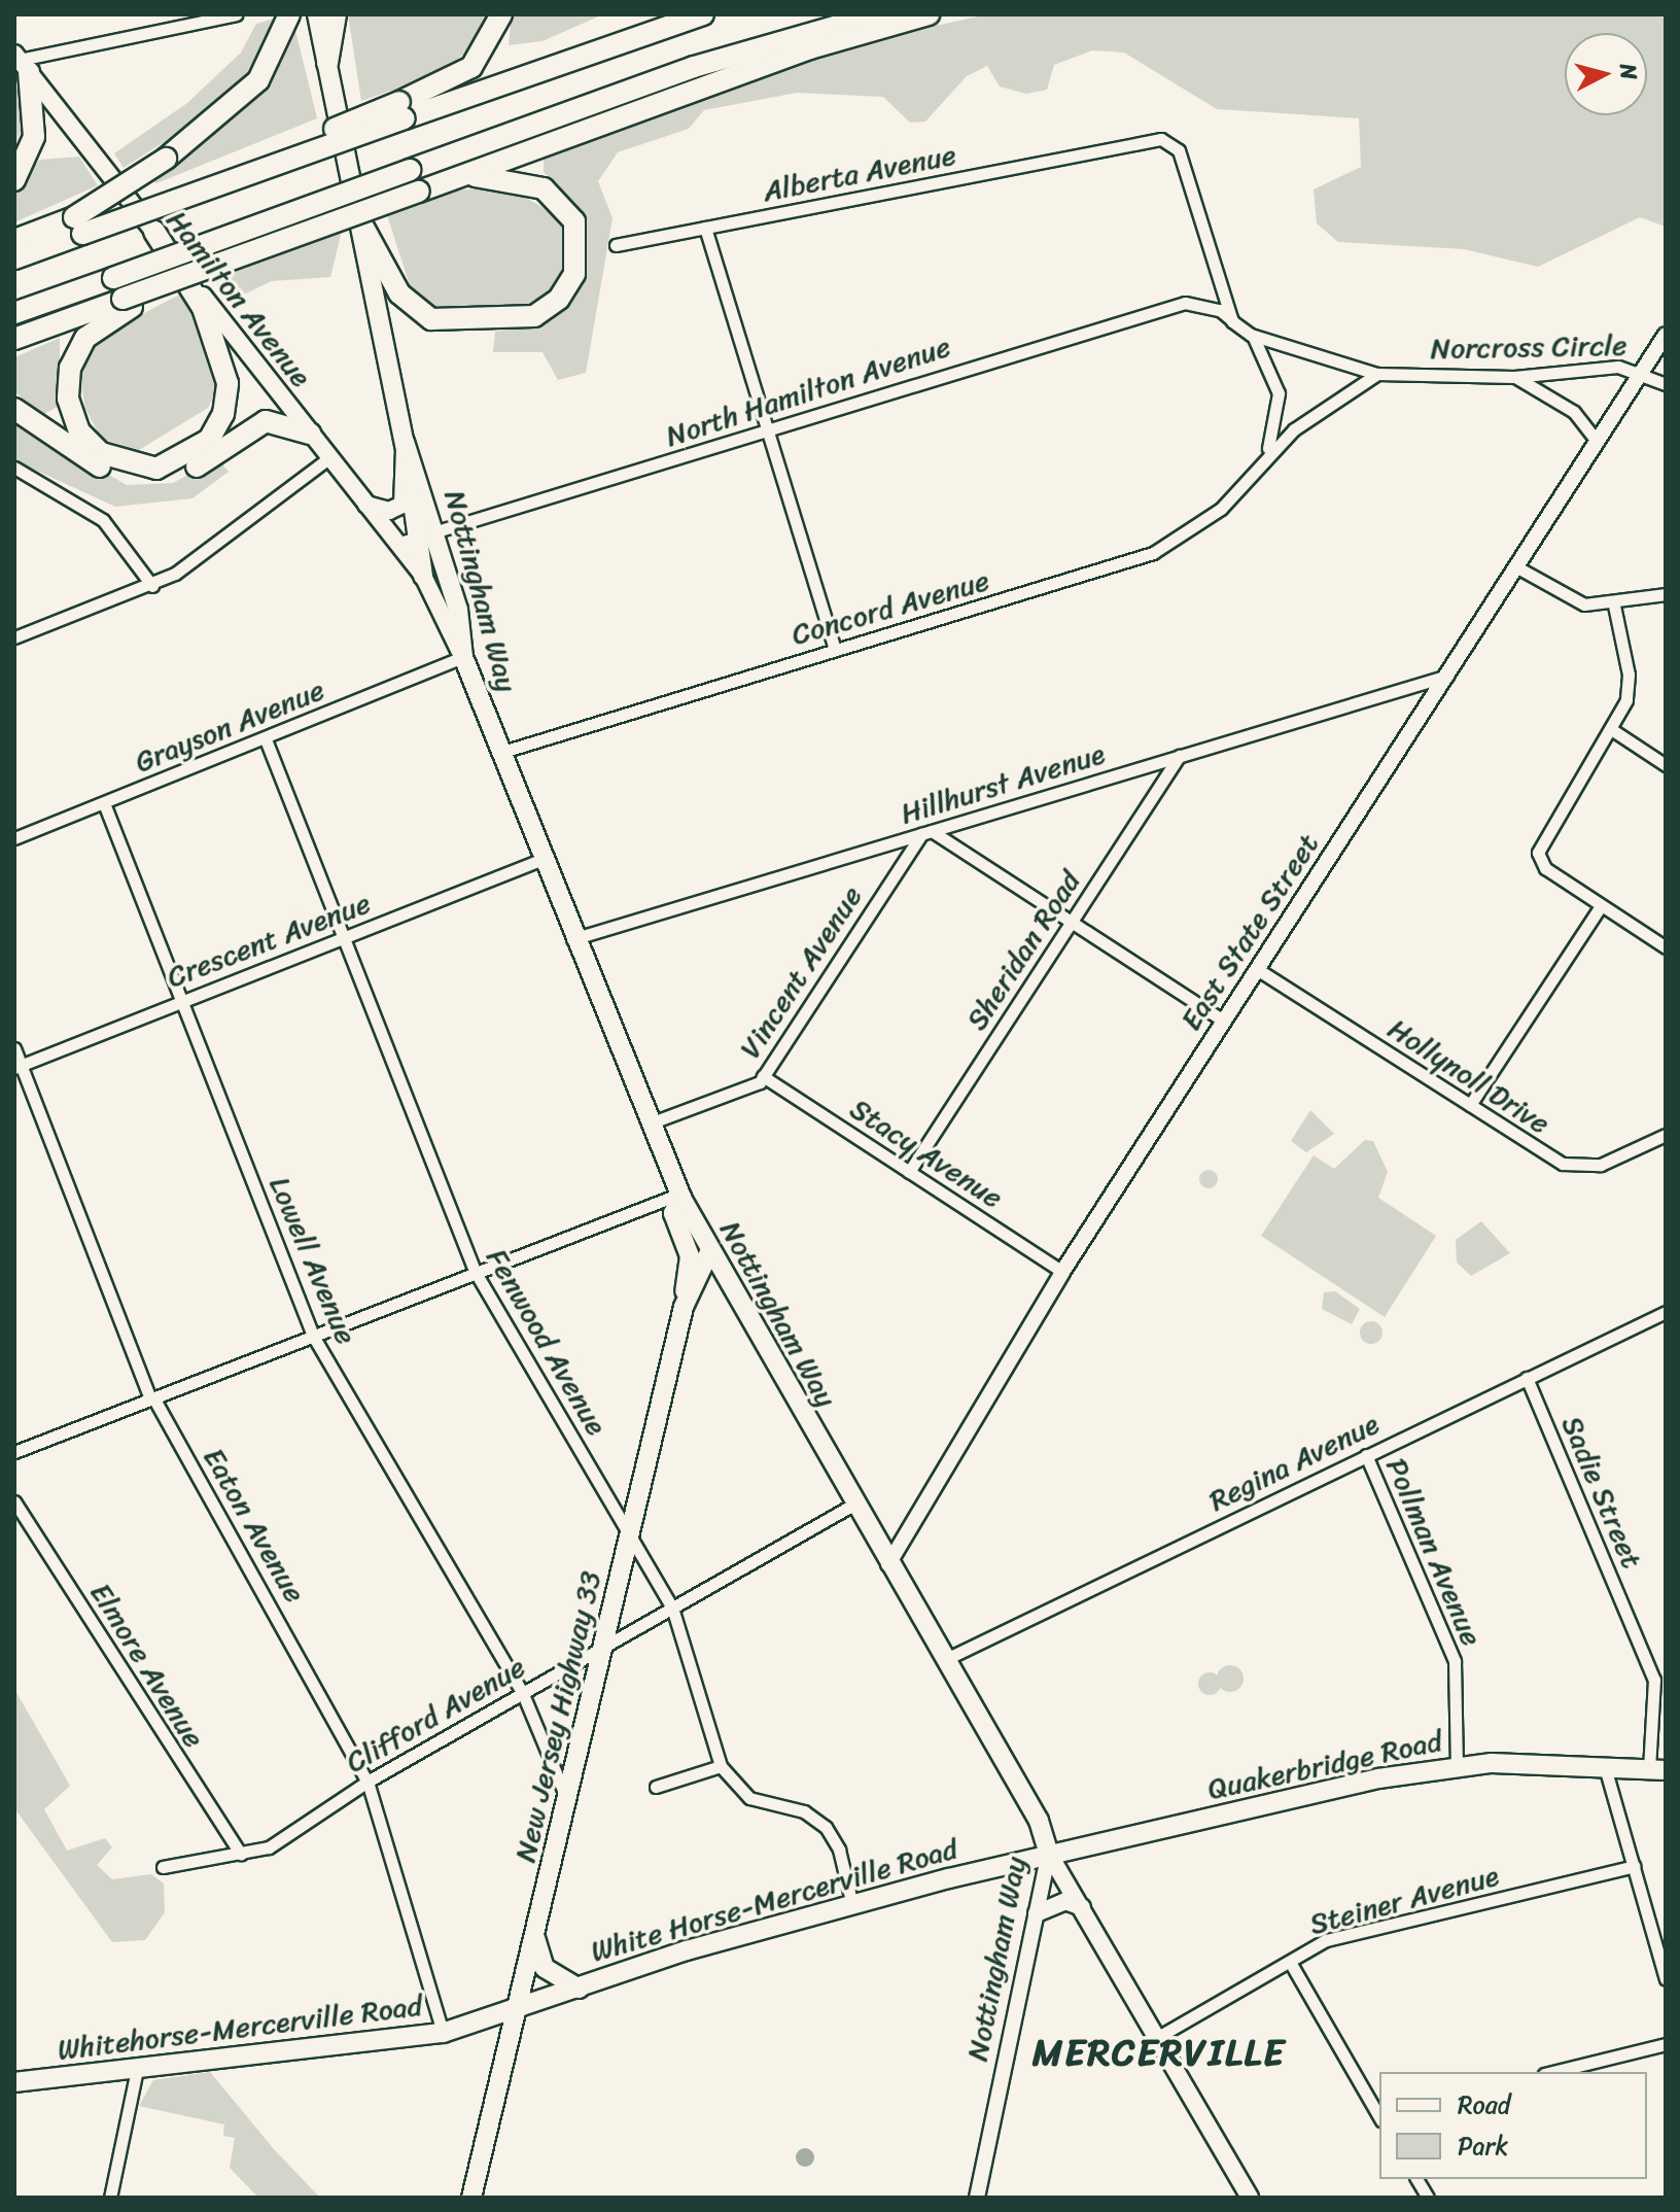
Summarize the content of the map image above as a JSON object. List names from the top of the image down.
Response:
{
  "streets": {
    "main road": [
      "Hamilton Avenue",
      "Nottingham Way",
      "New Jersey Highway 33",
      "Quakerbridge Road",
      "White Horse-Mercerville Road",
      "Whitehorse-Mercerville Road"
    ],
    "street": [
      "Alberta Avenue",
      "Norcross Circle",
      "North Hamilton Avenue",
      "Concord Avenue",
      "Grayson Avenue",
      "Hillhurst Avenue",
      "East State Street",
      "Crescent Avenue",
      "Sheridan Road",
      "Vincent Avenue",
      "Hollynoll Drive",
      "Stacy Avenue",
      "Lowell Avenue",
      "Fenwood Avenue",
      "Regina Avenue",
      "Sadie Street",
      "Eaton Avenue",
      "Pollman Avenue",
      "Elmore Avenue",
      "Clifford Avenue",
      "Steiner Avenue"
    ]
  },
  "crossings": [
    ["Alberta Avenue", "Norcross Circle"],
    ["Alberta Avenue", "North Hamilton Avenue"],
    ["Hamilton Avenue", "North Hamilton Avenue"],
    ["Hamilton Avenue", "Nottingham Way"],
    ["Hamilton Avenue", "Grayson Avenue"],
    ["Norcross Circle", "North Hamilton Avenue"],
    ["Norcross Circle", "Concord Avenue"],
    ["Norcross Circle", "East State Street"],
    ["North Hamilton Avenue", "Nottingham Way"],
    ["Nottingham Way", "Concord Avenue"],
    ["Nottingham Way", "Grayson Avenue"],
    ["Nottingham Way", "Hillhurst Avenue"],
    ["Nottingham Way", "East State Street"],
    ["Nottingham Way", "Crescent Avenue"],
    ["Nottingham Way", "Vincent Avenue"],
    ["Nottingham Way", "Regina Avenue"],
    ["Nottingham Way", "Clifford Avenue"],
    ["Nottingham Way", "New Jersey Highway 33"],
    ["Nottingham Way", "Quakerbridge Road"],
    ["Nottingham Way", "White Horse-Mercerville Road"],
    ["Grayson Avenue", "Lowell Avenue"],
    ["Grayson Avenue", "Fenwood Avenue"],
    ["Hillhurst Avenue", "East State Street"],
    ["Hillhurst Avenue", "Sheridan Road"],
    ["Hillhurst Avenue", "Vincent Avenue"],
    ["East State Street", "Hollynoll Drive"],
    ["East State Street", "Stacy Avenue"],
    ["Crescent Avenue", "Lowell Avenue"],
    ["Crescent Avenue", "Fenwood Avenue"],
    ["Crescent Avenue", "Eaton Avenue"],
    ["Sheridan Road", "Stacy Avenue"],
    ["Vincent Avenue", "Stacy Avenue"],
    ["Lowell Avenue", "Clifford Avenue"],
    ["Lowell Avenue", "New Jersey Highway 33"],
    ["Fenwood Avenue", "Clifford Avenue"],
    ["Fenwood Avenue", "New Jersey Highway 33"],
    ["Fenwood Avenue", "White Horse-Mercerville Road"],
    ["Regina Avenue", "Sadie Street"],
    ["Regina Avenue", "Pollman Avenue"],
    ["Sadie Street", "Quakerbridge Road"],
    ["Eaton Avenue", "Clifford Avenue"],
    ["Eaton Avenue", "Whitehorse-Mercerville Road"],
    ["Pollman Avenue", "Quakerbridge Road"],
    ["Elmore Avenue", "Clifford Avenue"],
    ["Clifford Avenue", "New Jersey Highway 33"],
    ["New Jersey Highway 33", "White Horse-Mercerville Road"],
    ["New Jersey Highway 33", "Whitehorse-Mercerville Road"],
    ["Quakerbridge Road", "White Horse-Mercerville Road"],
    ["White Horse-Mercerville Road", "Whitehorse-Mercerville Road"]
  ],
  "districts": ["MERCERVILLE"],
  "legend": ["Road", "Park"],
  "north": "right"
}
